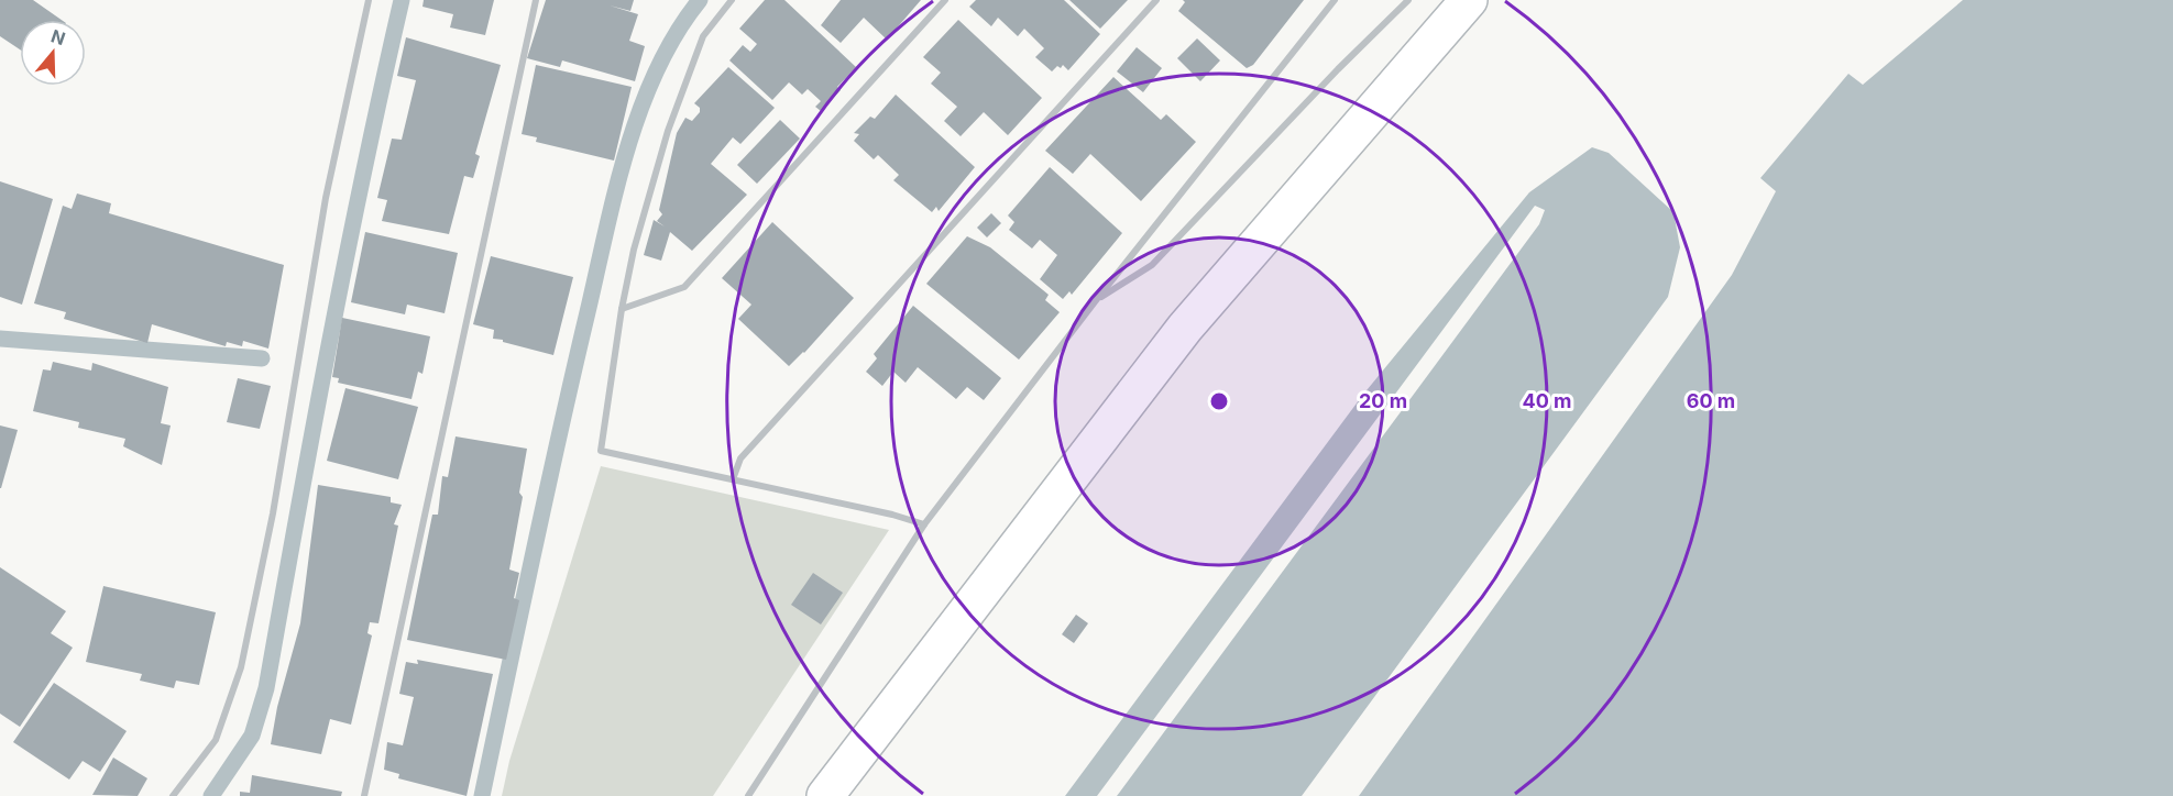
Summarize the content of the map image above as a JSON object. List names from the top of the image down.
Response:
{
  "north": "top",
  "rings": ["20 m", "40 m", "60 m"]
}
